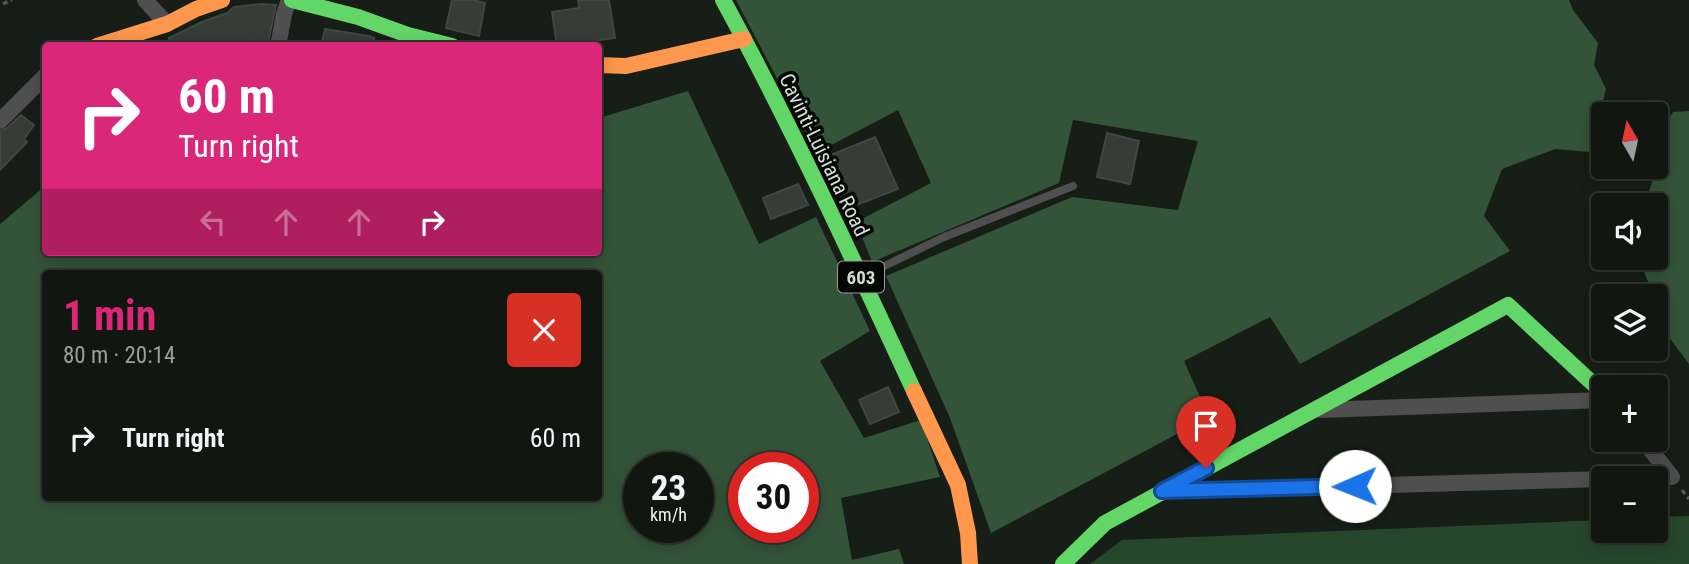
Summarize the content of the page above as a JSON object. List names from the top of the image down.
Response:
{
  "streets": {
    "street": ["Cavinti-Luisiana Road", "603"]
  },
  "north": "top",
  "page": {
    "turn": ["60 m", "Turn right"],
    "map_buttons": ["+", "−"],
    "heading": ["1 min", "80 m · 20:14"],
    "list": [
      {
        "name": "Turn right",
        "value": "60 m"
      }
    ],
    "speed": "23 km/h",
    "limit": "30"
  }
}
